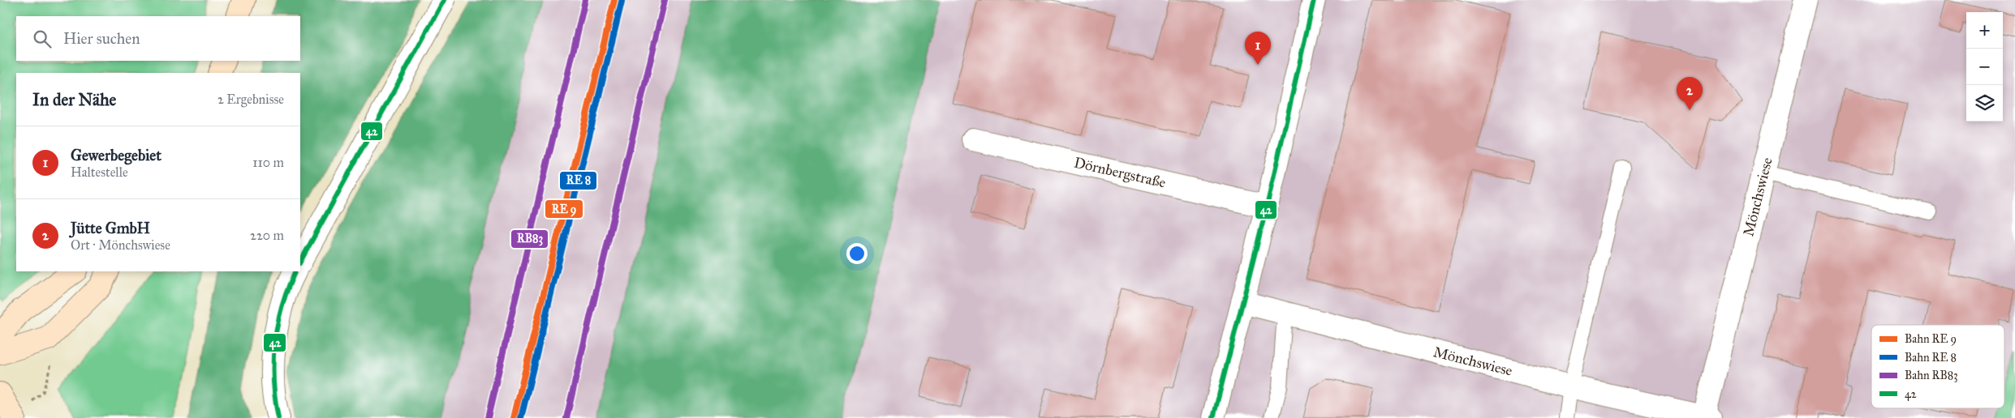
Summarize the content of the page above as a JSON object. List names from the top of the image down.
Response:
{
  "streets": {
    "street": ["Dörnbergstraße", "Mönchswiese"]
  },
  "lines": ["rail line RB83", "transit line 42"],
  "legend": [
    "Bahn RE 9",
    "Bahn RE 8",
    "Bahn RB83",
    "42"
  ],
  "page": {
    "map_buttons": ["+", "−"],
    "search": "Hier suchen",
    "pins": ["1", "2"],
    "heading": ["In der Nähe", "2 Ergebnisse"],
    "list": [
      {
        "mark": "1",
        "name": "Gewerbegebiet",
        "note": "Haltestelle",
        "value": "110 m"
      },
      {
        "mark": "2",
        "name": "Jütte GmbH",
        "note": "Ort · Mönchswiese",
        "value": "220 m"
      }
    ]
  }
}
